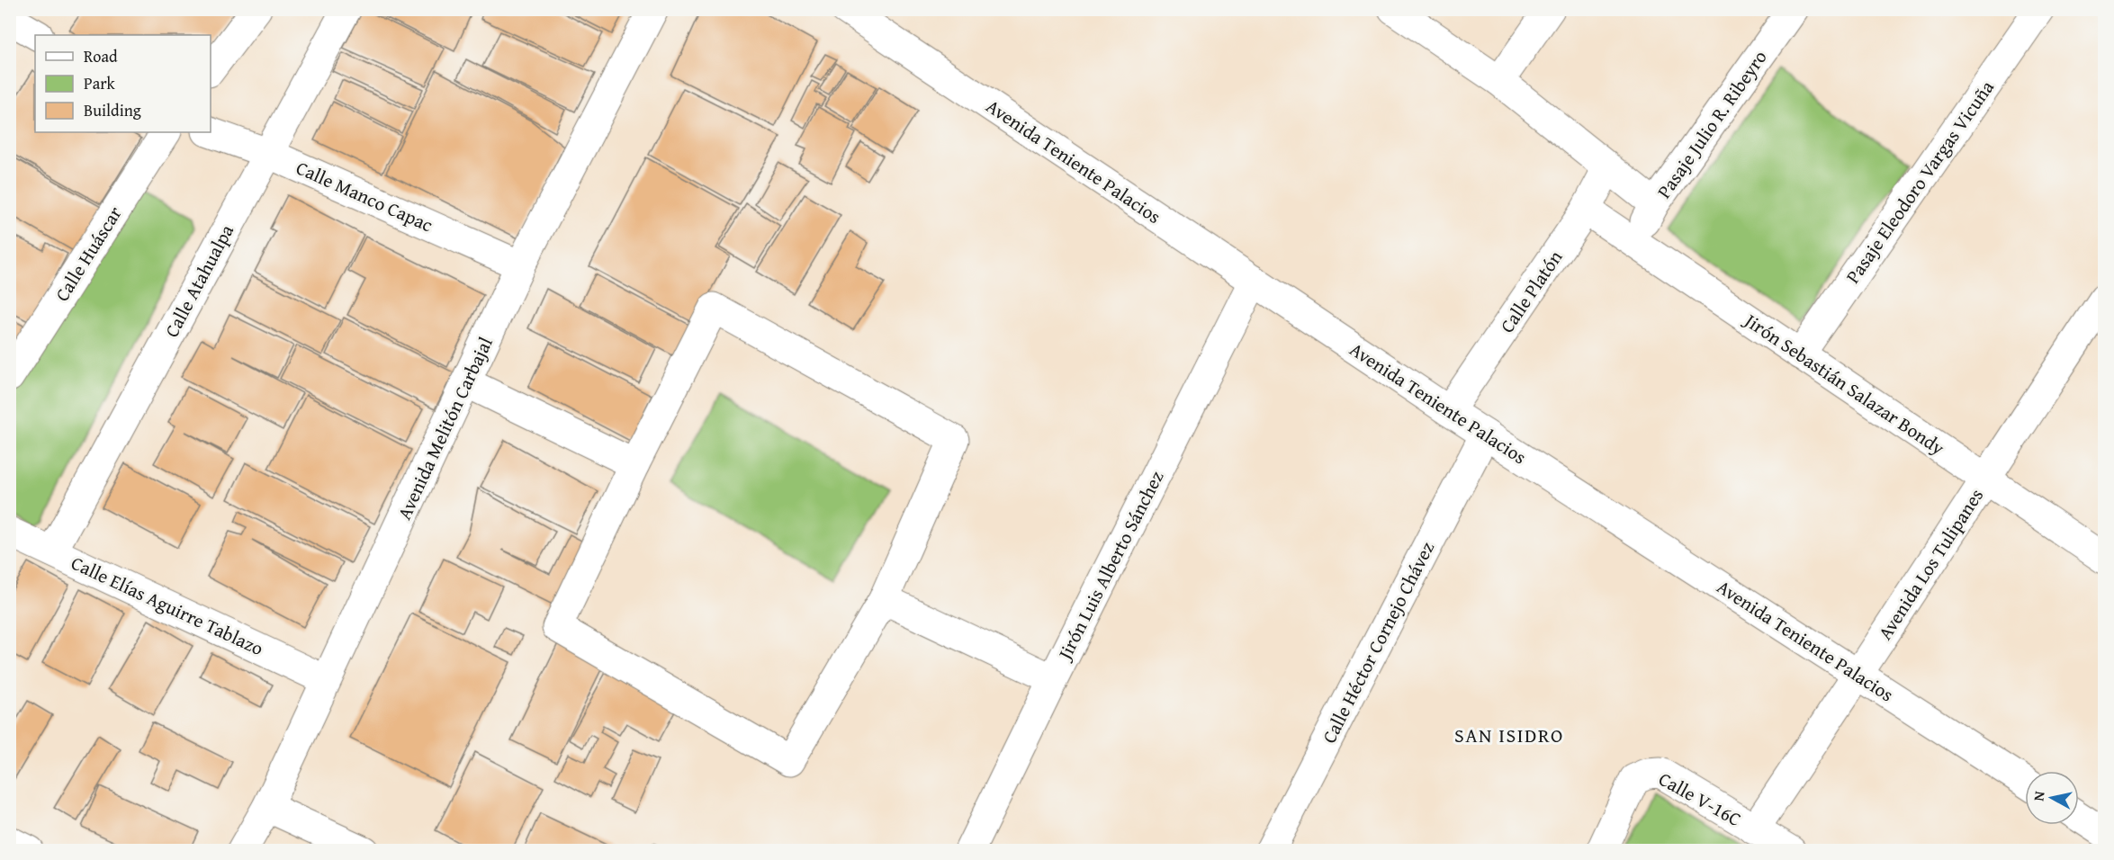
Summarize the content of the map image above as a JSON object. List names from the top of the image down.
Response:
{
  "streets": {
    "street": [
      "Pasaje Julio R. Ribeyro",
      "Avenida Teniente Palacios",
      "Pasaje Eleodoro Vargas Vicuña",
      "Calle Manco Capac",
      "Calle Huáscar",
      "Calle Atahualpa",
      "Calle Platón",
      "Jirón Sebastián Salazar Bondy",
      "Avenida Melitón Carbajal",
      "Avenida Los Tulipanes",
      "Jirón Luis Alberto Sánchez",
      "Calle Elías Aguirre Tablazo",
      "Calle Héctor Cornejo Chávez",
      "Calle V-16C"
    ]
  },
  "crossings": [
    ["Pasaje Julio R. Ribeyro", "Jirón Sebastián Salazar Bondy"],
    ["Avenida Teniente Palacios", "Calle Platón"],
    ["Avenida Teniente Palacios", "Avenida Los Tulipanes"],
    ["Avenida Teniente Palacios", "Jirón Luis Alberto Sánchez"],
    ["Avenida Teniente Palacios", "Calle Héctor Cornejo Chávez"],
    ["Pasaje Eleodoro Vargas Vicuña", "Jirón Sebastián Salazar Bondy"],
    ["Calle Manco Capac", "Calle Atahualpa"],
    ["Calle Manco Capac", "Avenida Melitón Carbajal"],
    ["Calle Atahualpa", "Calle Elías Aguirre Tablazo"],
    ["Calle Platón", "Jirón Sebastián Salazar Bondy"],
    ["Jirón Sebastián Salazar Bondy", "Avenida Los Tulipanes"],
    ["Avenida Melitón Carbajal", "Calle Elías Aguirre Tablazo"],
    ["Avenida Los Tulipanes", "Calle V-16C"]
  ],
  "districts": ["SAN ISIDRO"],
  "legend": ["Road", "Park", "Building"],
  "north": "left"
}
